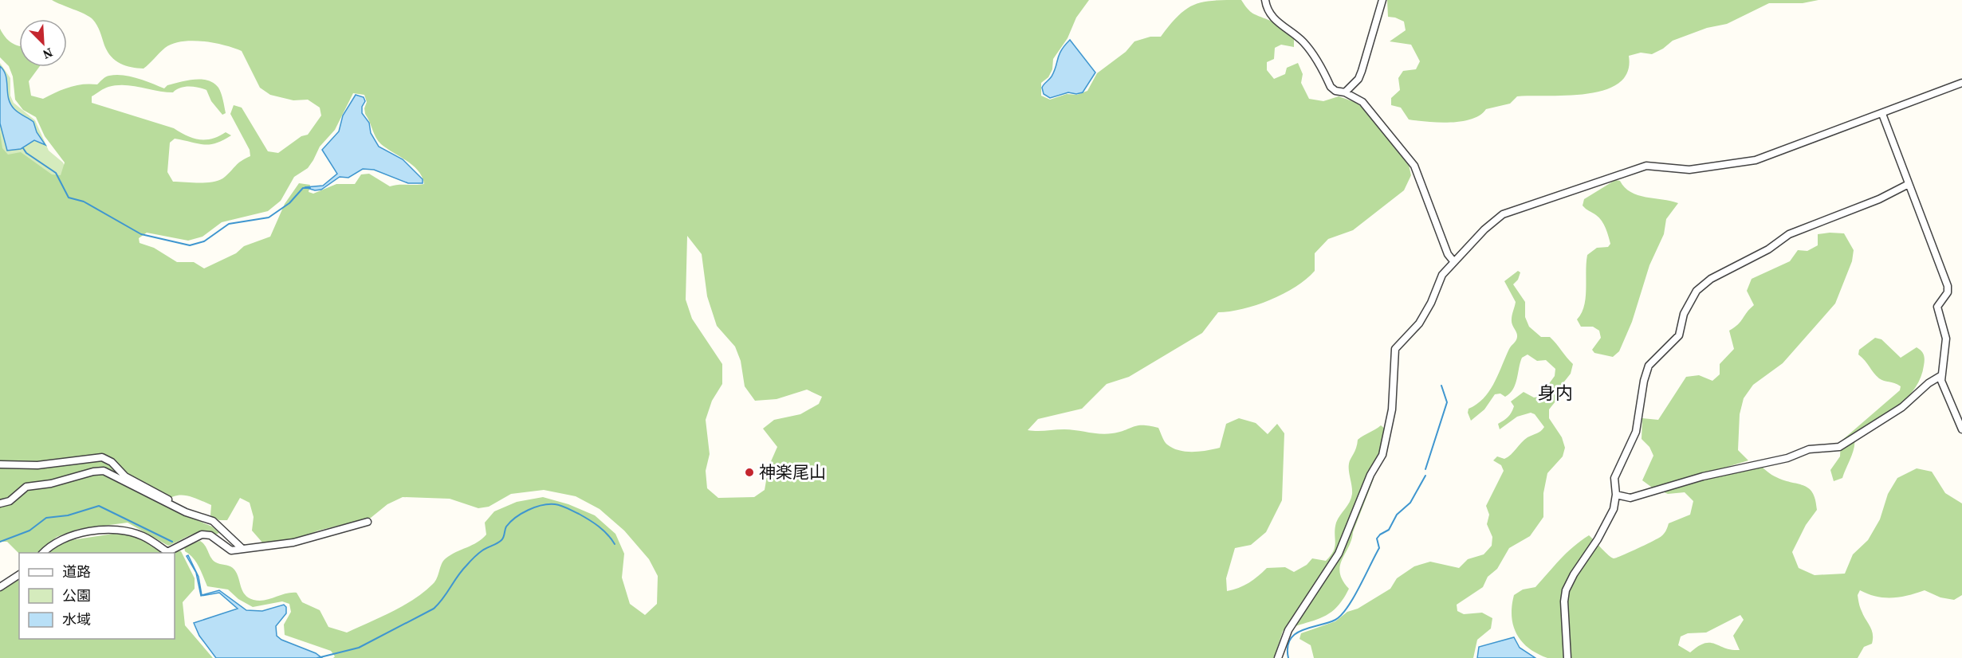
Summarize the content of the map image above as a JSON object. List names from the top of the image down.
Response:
{
  "districts": ["身内"],
  "places": ["神楽尾山"],
  "legend": ["道路", "公園", "水域"],
  "north": "bottom right"
}
